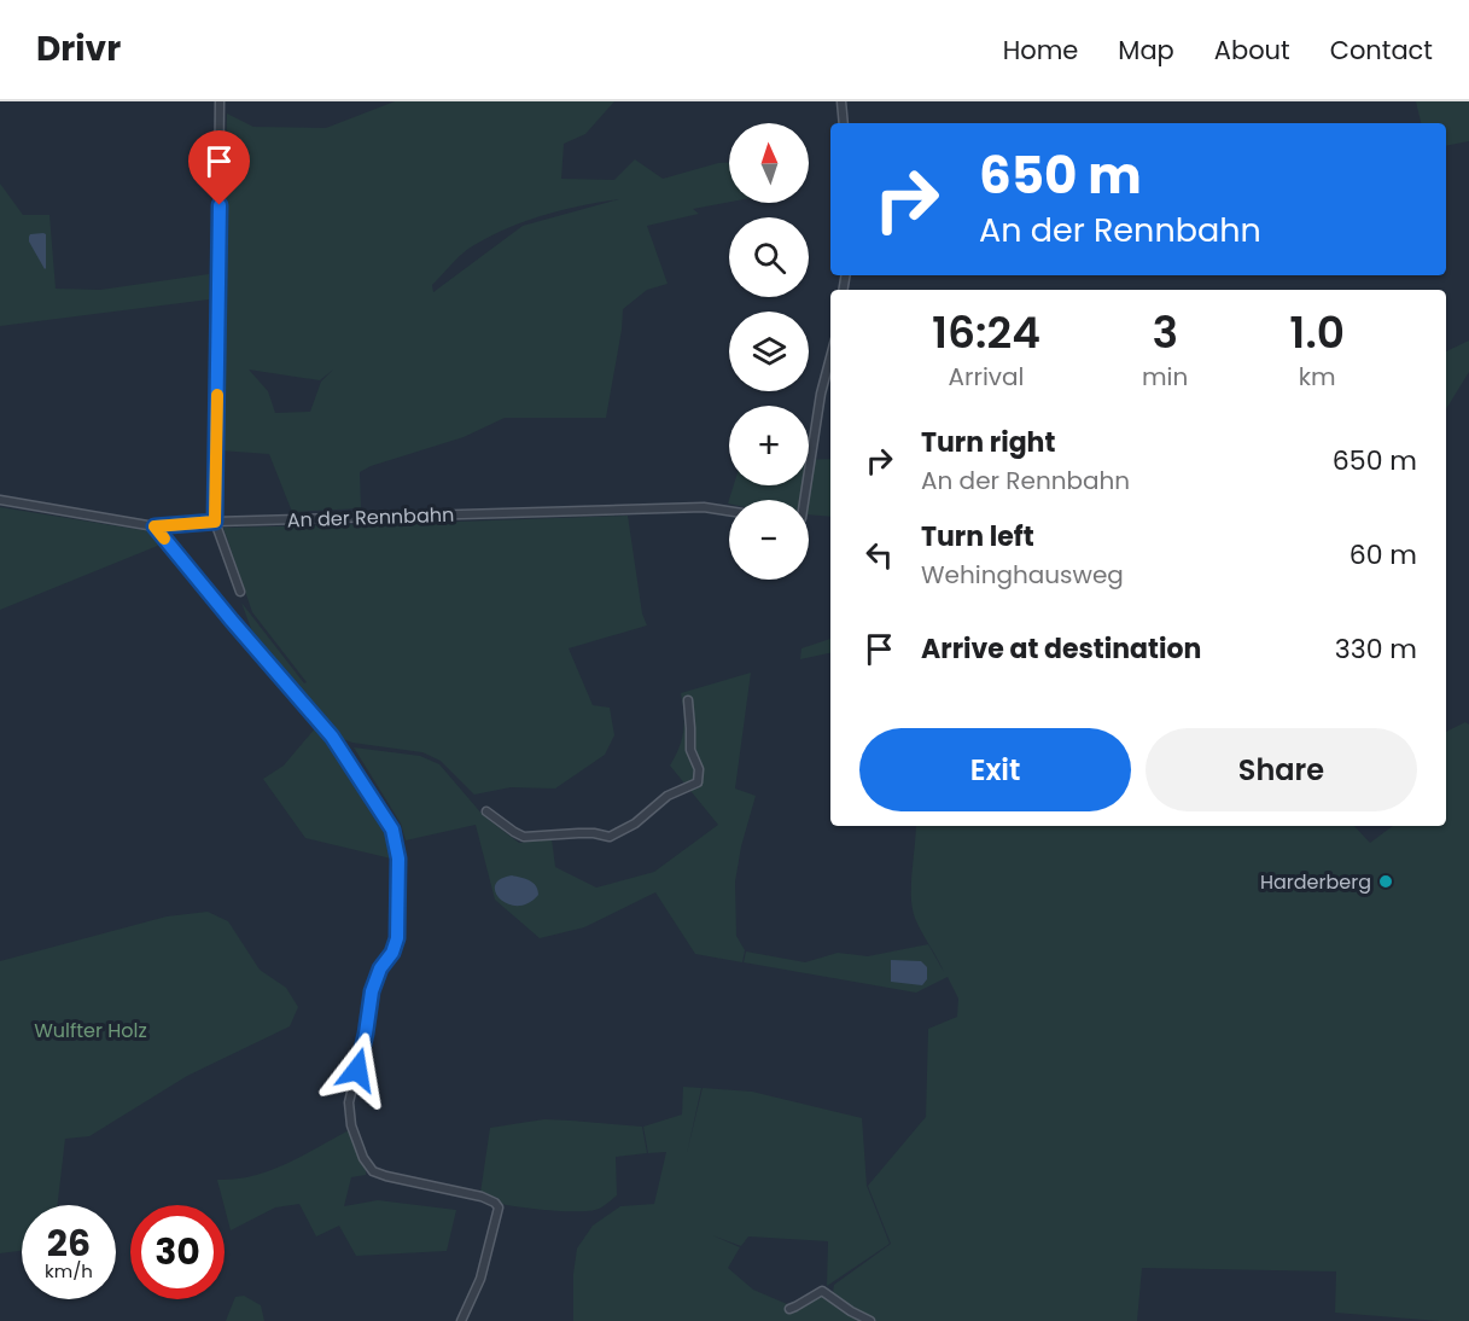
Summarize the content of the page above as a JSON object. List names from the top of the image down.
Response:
{
  "streets": {
    "street": ["An der Rennbahn"]
  },
  "parks": ["Wulfter Holz"],
  "places": ["Harderberg"],
  "north": "top",
  "page": {
    "header": "Drivr",
    "nav": [
      "Home",
      "Map",
      "About",
      "Contact"
    ],
    "map_buttons": ["+", "−"],
    "turn": ["650 m", "An der Rennbahn"],
    "eta": [
      "16:24",
      "Arrival",
      "3",
      "min",
      "1.0",
      "km"
    ],
    "list": [
      {
        "name": "Turn right",
        "note": "An der Rennbahn",
        "value": "650 m"
      },
      {
        "name": "Turn left",
        "note": "Wehinghausweg",
        "value": "60 m"
      },
      {
        "name": "Arrive at destination",
        "value": "330 m"
      }
    ],
    "buttons": ["Exit", "Share"],
    "speed": "26 km/h",
    "limit": "30"
  }
}
